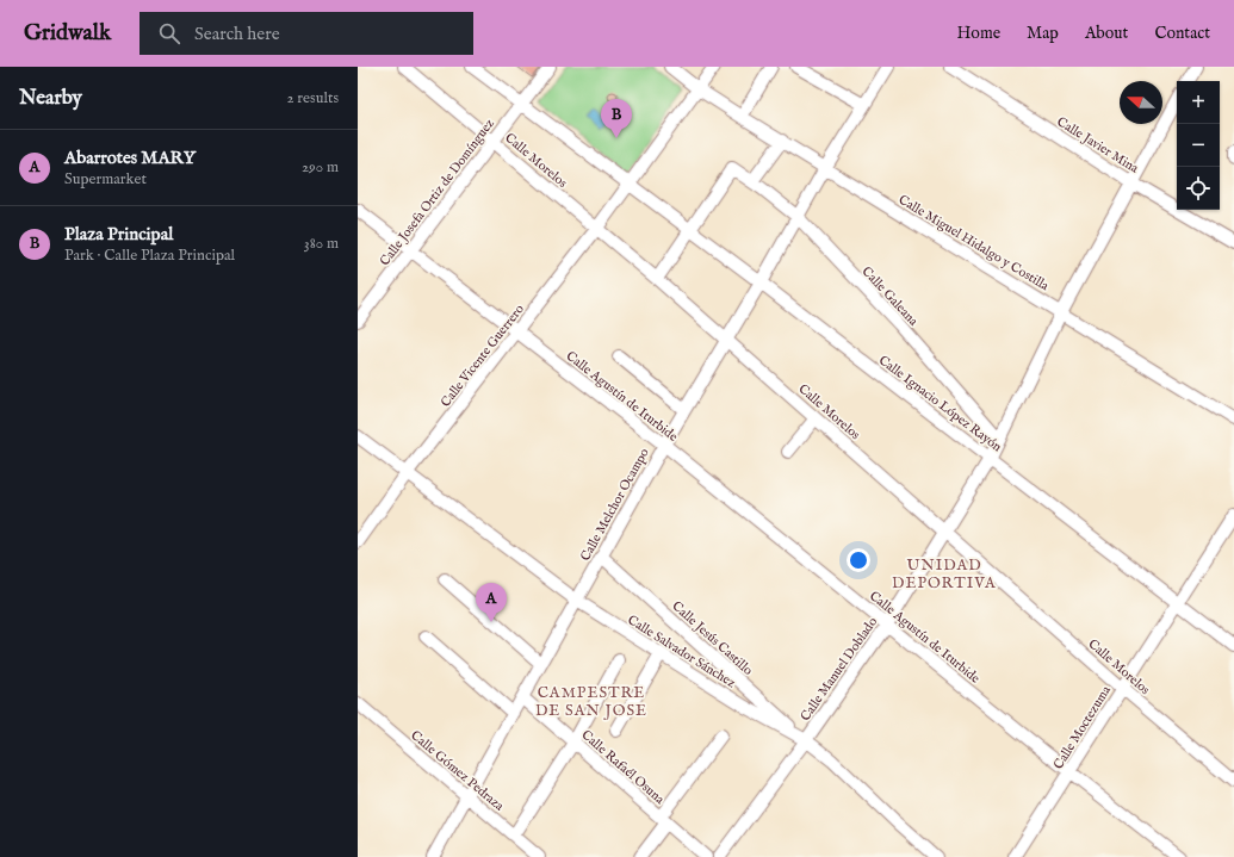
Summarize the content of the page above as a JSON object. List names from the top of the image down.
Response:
{
  "streets": {
    "street": [
      "Calle Javier Mina",
      "Calle Morelos",
      "Calle Josefa Ortiz de Domínguez",
      "Calle Miguel Hidalgo y Costilla",
      "Calle Galeana",
      "Calle Vicente Guerrero",
      "Calle Agustín de Iturbide",
      "Calle Ignacio López Rayón",
      "Calle Melchor Ocampo",
      "Calle Jesús Castillo",
      "Calle Salvador Sánchez",
      "Calle Manuel Doblado",
      "Calle Moctezuma",
      "Calle Rafaél Osuna",
      "Calle Gómez Pedraza"
    ]
  },
  "crossings": [
    ["Calle Javier Mina", "Calle Manuel Doblado"],
    ["Calle Morelos", "Calle Josefa Ortiz de Domínguez"],
    ["Calle Morelos", "Calle Vicente Guerrero"],
    ["Calle Morelos", "Calle Melchor Ocampo"],
    ["Calle Morelos", "Calle Manuel Doblado"],
    ["Calle Morelos", "Calle Moctezuma"],
    ["Calle Josefa Ortiz de Domínguez", "Calle Agustín de Iturbide"],
    ["Calle Josefa Ortiz de Domínguez", "Calle Ignacio López Rayón"],
    ["Calle Miguel Hidalgo y Costilla", "Calle Vicente Guerrero"],
    ["Calle Miguel Hidalgo y Costilla", "Calle Melchor Ocampo"],
    ["Calle Miguel Hidalgo y Costilla", "Calle Manuel Doblado"],
    ["Calle Galeana", "Calle Ignacio López Rayón"],
    ["Calle Galeana", "Calle Melchor Ocampo"],
    ["Calle Galeana", "Calle Manuel Doblado"],
    ["Calle Vicente Guerrero", "Calle Agustín de Iturbide"],
    ["Calle Vicente Guerrero", "Calle Ignacio López Rayón"],
    ["Calle Vicente Guerrero", "Calle Salvador Sánchez"],
    ["Calle Agustín de Iturbide", "Calle Melchor Ocampo"],
    ["Calle Agustín de Iturbide", "Calle Manuel Doblado"],
    ["Calle Agustín de Iturbide", "Calle Moctezuma"],
    ["Calle Ignacio López Rayón", "Calle Melchor Ocampo"],
    ["Calle Ignacio López Rayón", "Calle Manuel Doblado"],
    ["Calle Ignacio López Rayón", "Calle Moctezuma"],
    ["Calle Melchor Ocampo", "Calle Jesús Castillo"],
    ["Calle Melchor Ocampo", "Calle Salvador Sánchez"],
    ["Calle Melchor Ocampo", "Calle Rafaél Osuna"],
    ["Calle Melchor Ocampo", "Calle Gómez Pedraza"],
    ["Calle Jesús Castillo", "Calle Salvador Sánchez"],
    ["Calle Jesús Castillo", "Calle Manuel Doblado"],
    ["Calle Salvador Sánchez", "Calle Manuel Doblado"]
  ],
  "districts": ["UNIDAD DEPORTIVA", "CAMPESTRE DE SAN JOSE"],
  "north": "left",
  "page": {
    "header": "Gridwalk",
    "search": "Search here",
    "nav": [
      "Home",
      "Map",
      "About",
      "Contact"
    ],
    "heading": ["Nearby", "2 results"],
    "map_buttons": ["+", "−"],
    "pins": ["B", "A"],
    "list": [
      {
        "mark": "A",
        "name": "Abarrotes MARY",
        "note": "Supermarket",
        "value": "290 m"
      },
      {
        "mark": "B",
        "name": "Plaza Principal",
        "note": "Park · Calle Plaza Principal",
        "value": "380 m"
      }
    ]
  }
}
